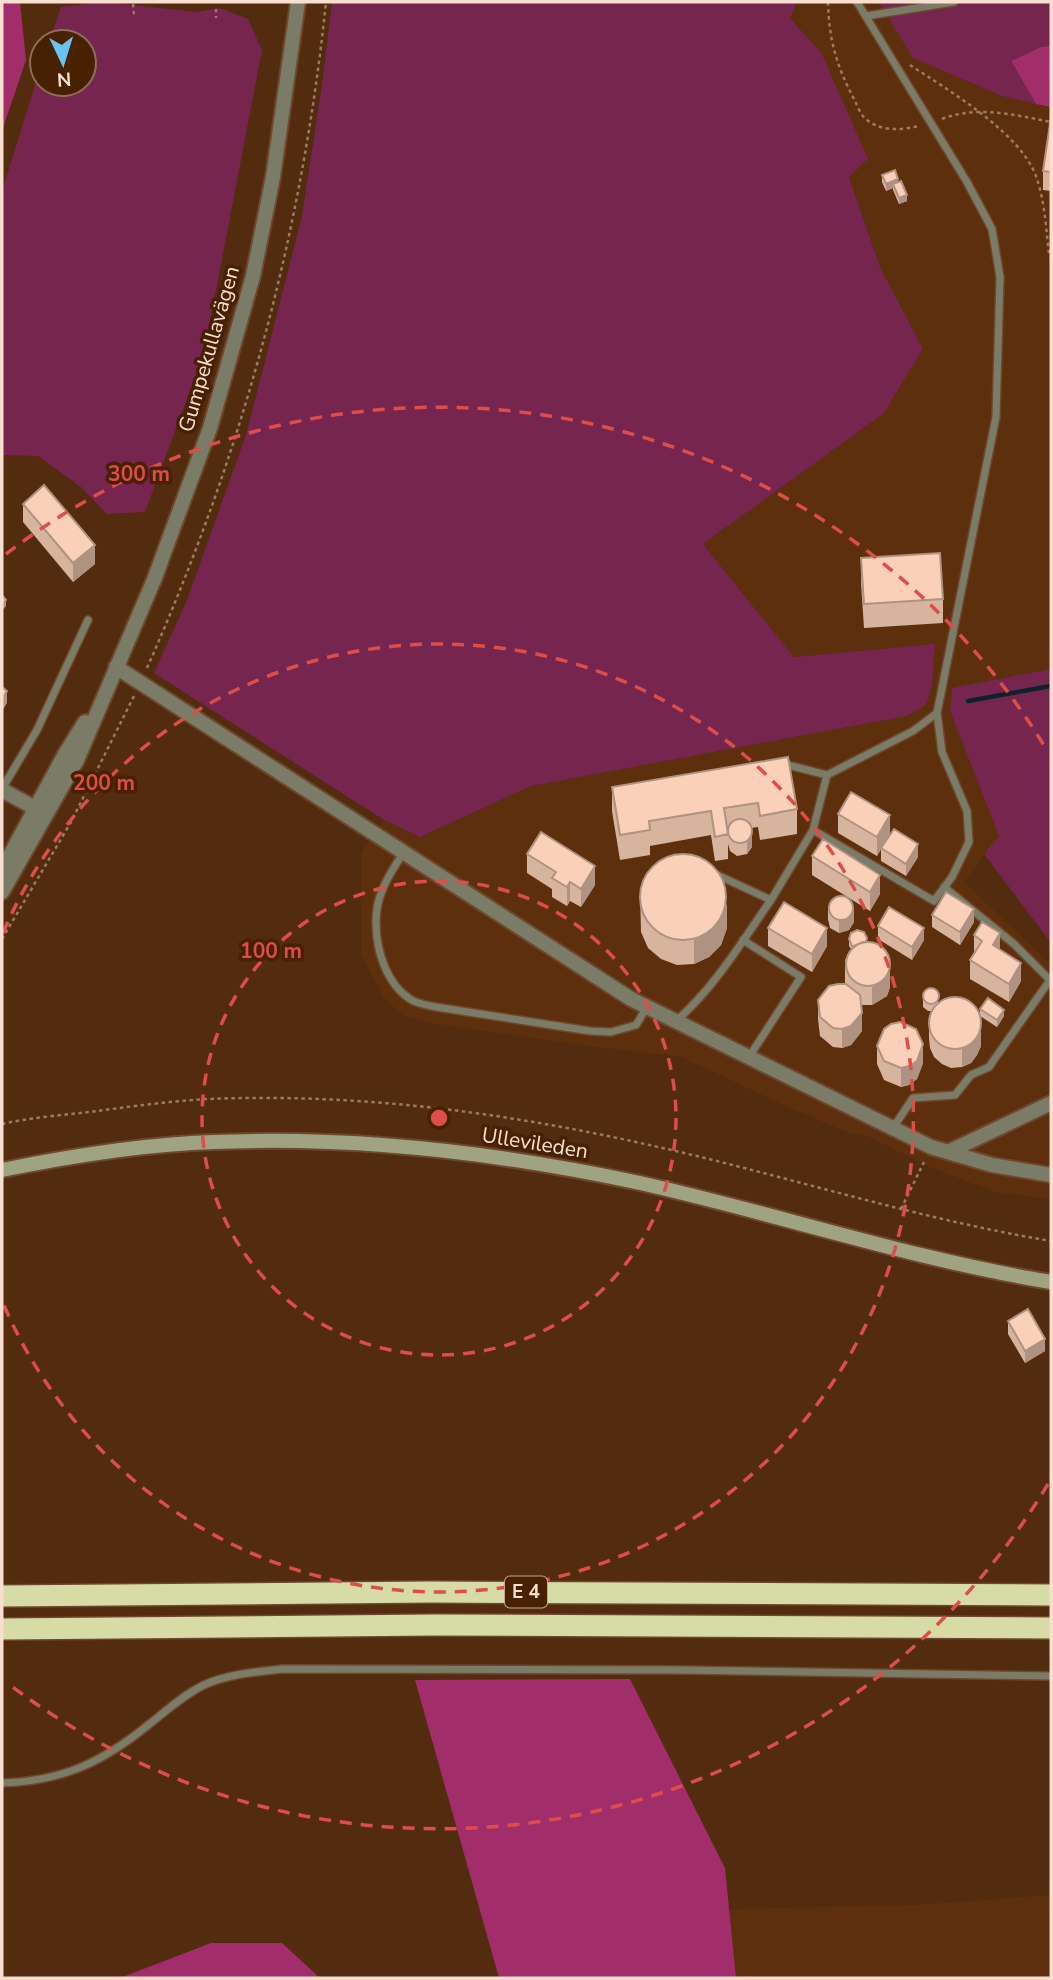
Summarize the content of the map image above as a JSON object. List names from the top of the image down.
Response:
{
  "streets": {
    "highway": ["E 4"],
    "main road": ["Ullevileden"],
    "street": ["Gumpekullavägen"]
  },
  "north": "bottom",
  "rings": ["300 m", "200 m", "100 m"]
}
